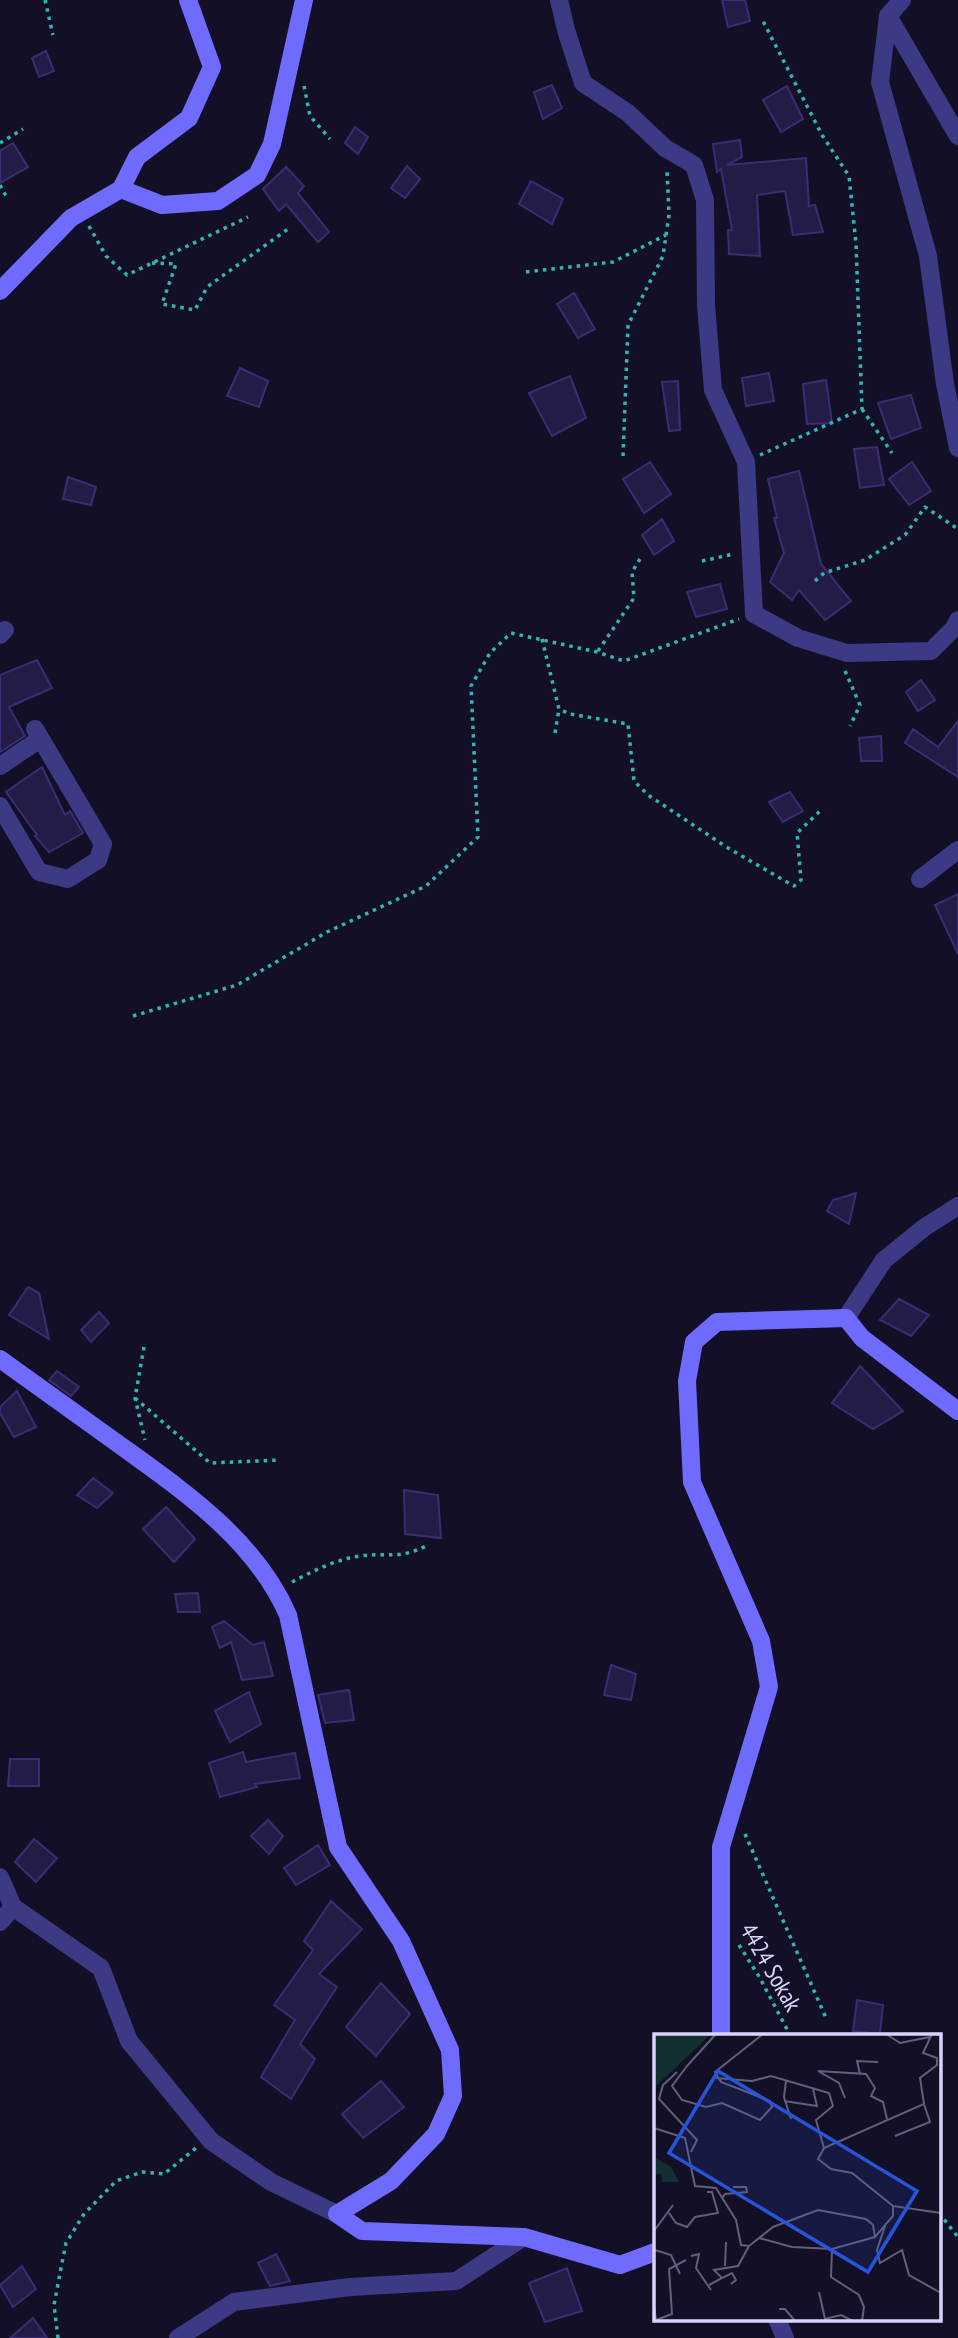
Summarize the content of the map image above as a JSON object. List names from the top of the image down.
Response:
{
  "streets": {
    "path": ["4424 Sokak"]
  }
}
